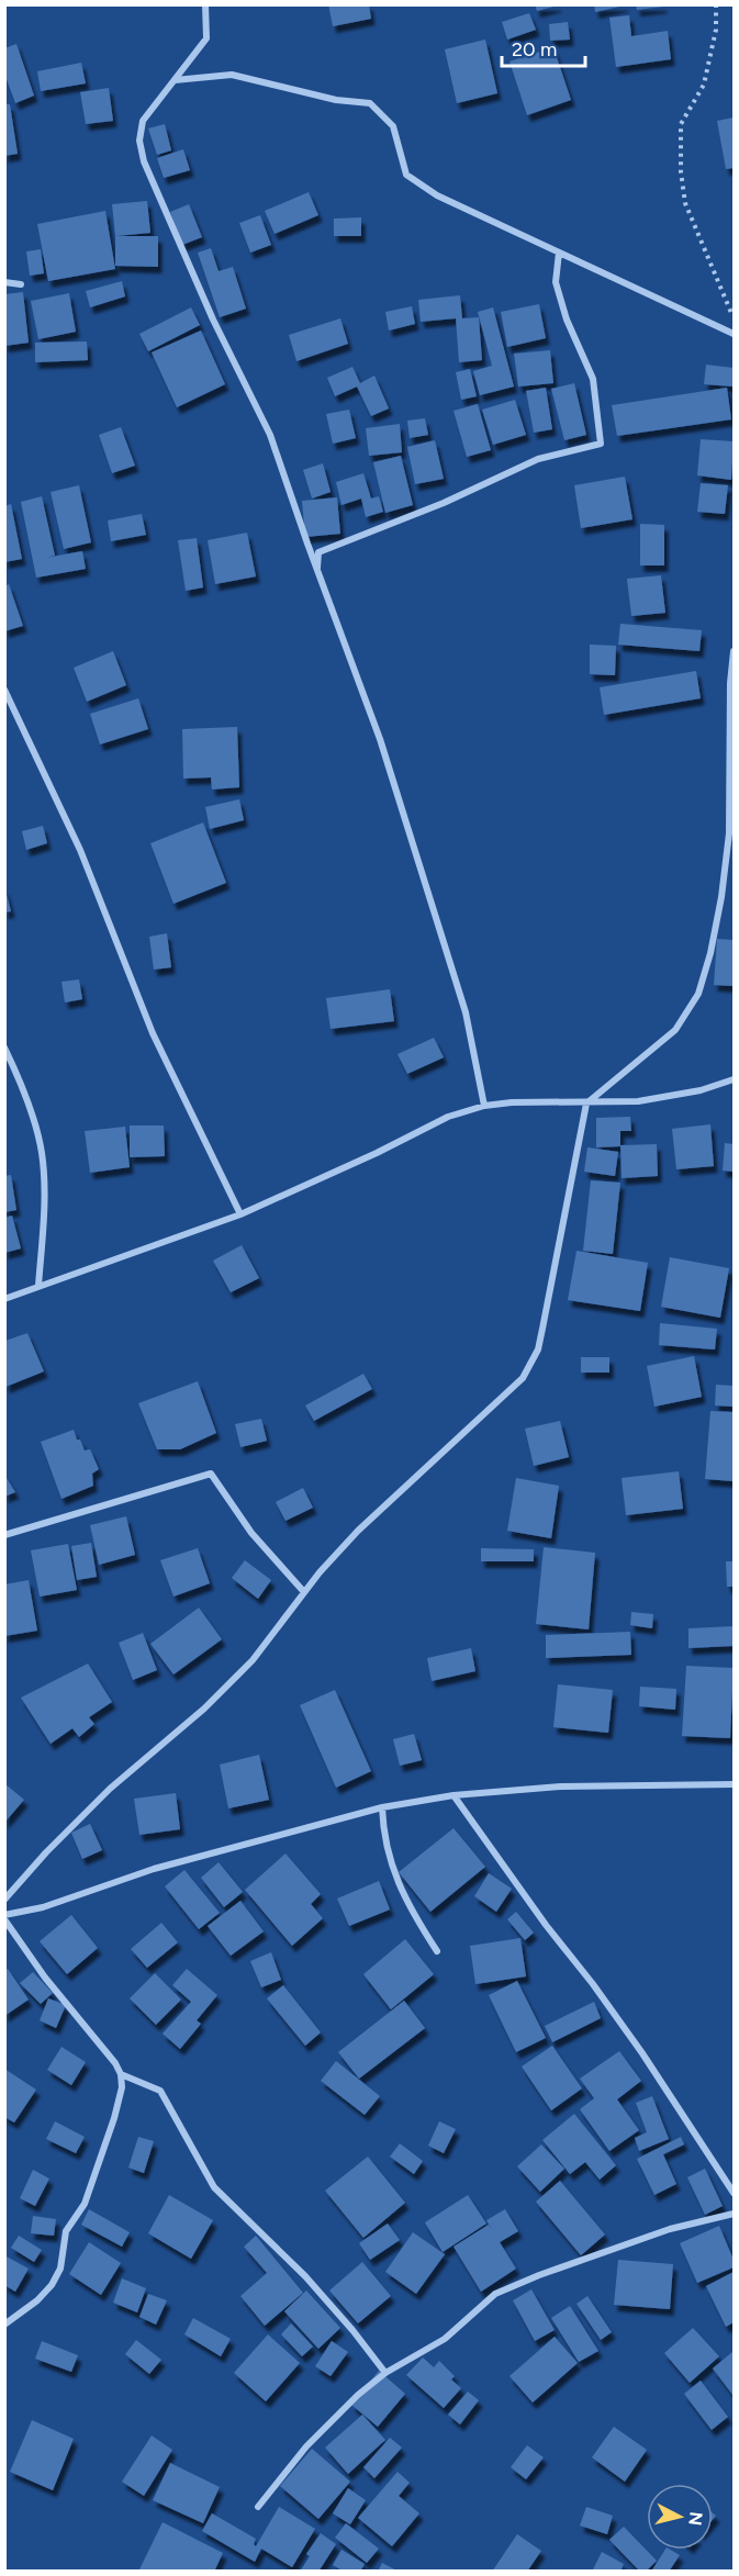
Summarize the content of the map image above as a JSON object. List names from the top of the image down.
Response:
{
  "scale_bar": "20 m",
  "north": "right"
}
